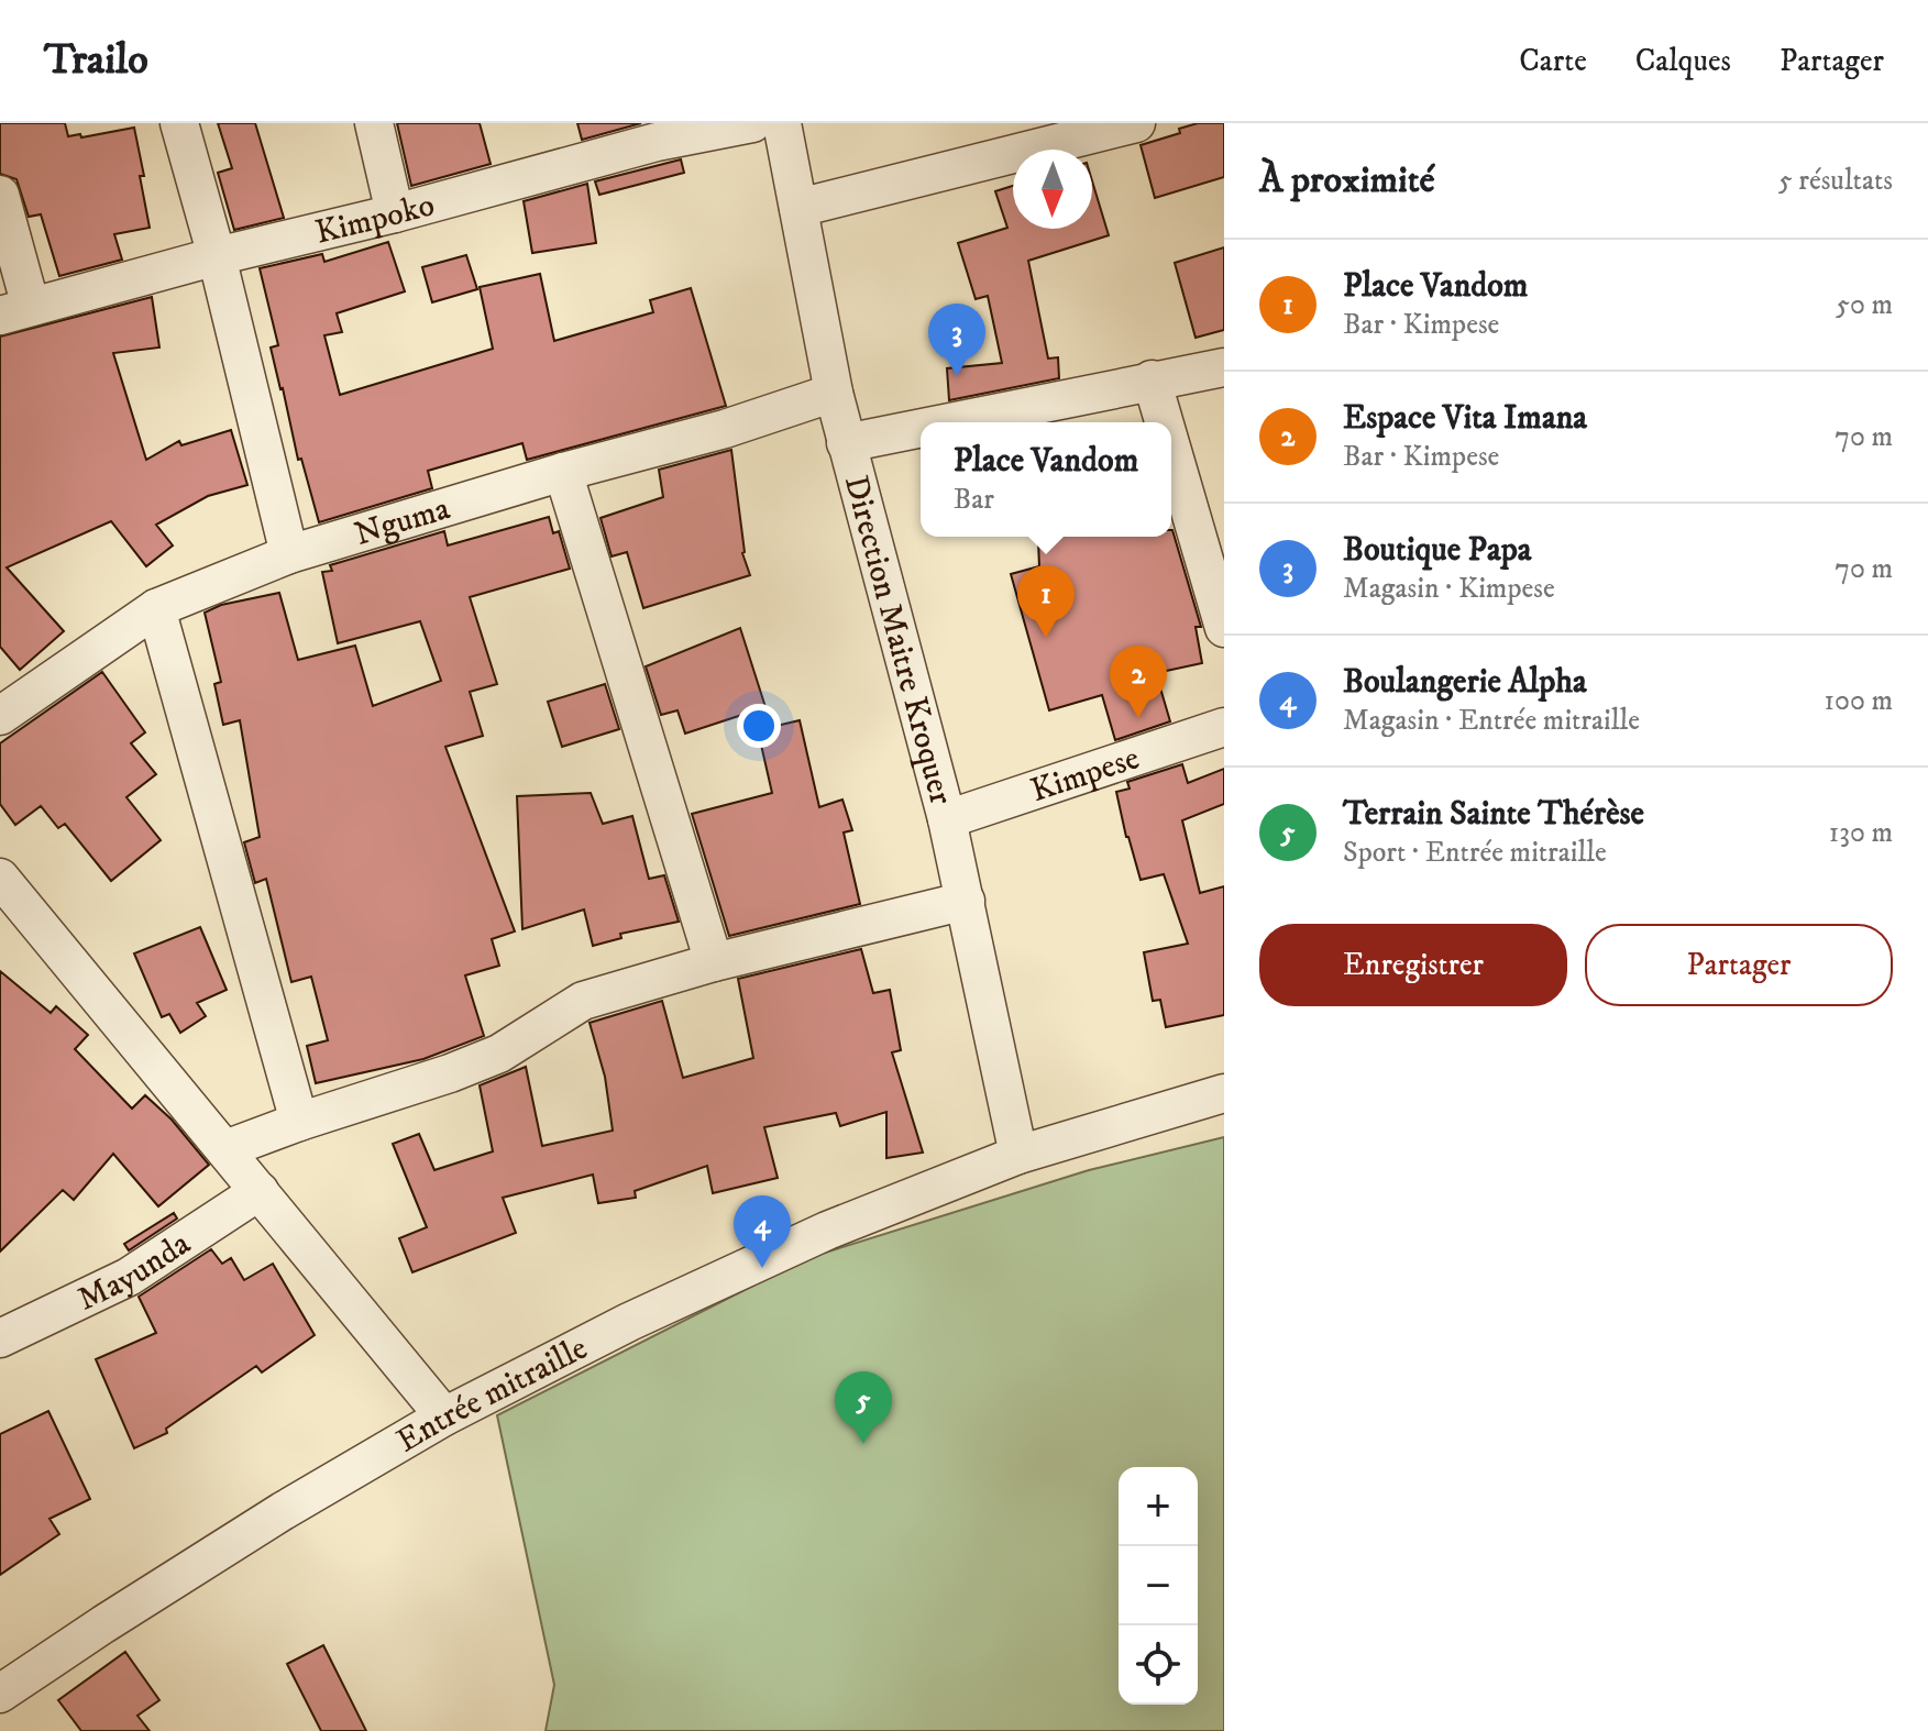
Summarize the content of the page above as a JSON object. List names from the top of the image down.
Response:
{
  "streets": {
    "street": [
      "Kimpoko",
      "Nguma",
      "Direction Maitre Kroquer",
      "Kimpese",
      "Mayunda",
      "Entrée mitraille"
    ]
  },
  "crossings": [
    ["Nguma", "Direction Maitre Kroquer"],
    ["Direction Maitre Kroquer", "Kimpese"],
    ["Direction Maitre Kroquer", "Entrée mitraille"]
  ],
  "north": "bottom",
  "page": {
    "header": "Trailo",
    "nav": ["Carte", "Calques", "Partager"],
    "heading": ["À proximité", "5 résultats"],
    "list": [
      {
        "mark": "1",
        "name": "Place Vandom",
        "note": "Bar · Kimpese",
        "value": "50 m"
      },
      {
        "mark": "2",
        "name": "Espace Vita Imana",
        "note": "Bar · Kimpese",
        "value": "70 m"
      },
      {
        "mark": "3",
        "name": "Boutique Papa",
        "note": "Magasin · Kimpese",
        "value": "70 m"
      },
      {
        "mark": "4",
        "name": "Boulangerie Alpha",
        "note": "Magasin · Entrée mitraille",
        "value": "100 m"
      },
      {
        "mark": "5",
        "name": "Terrain Sainte Thérèse",
        "note": "Sport · Entrée mitraille",
        "value": "130 m"
      }
    ],
    "pins": [
      "3",
      "1",
      "2",
      "4",
      "5"
    ],
    "popup": ["Place Vandom", "Bar"],
    "buttons": ["Enregistrer", "Partager"],
    "map_buttons": ["+", "−"]
  }
}
